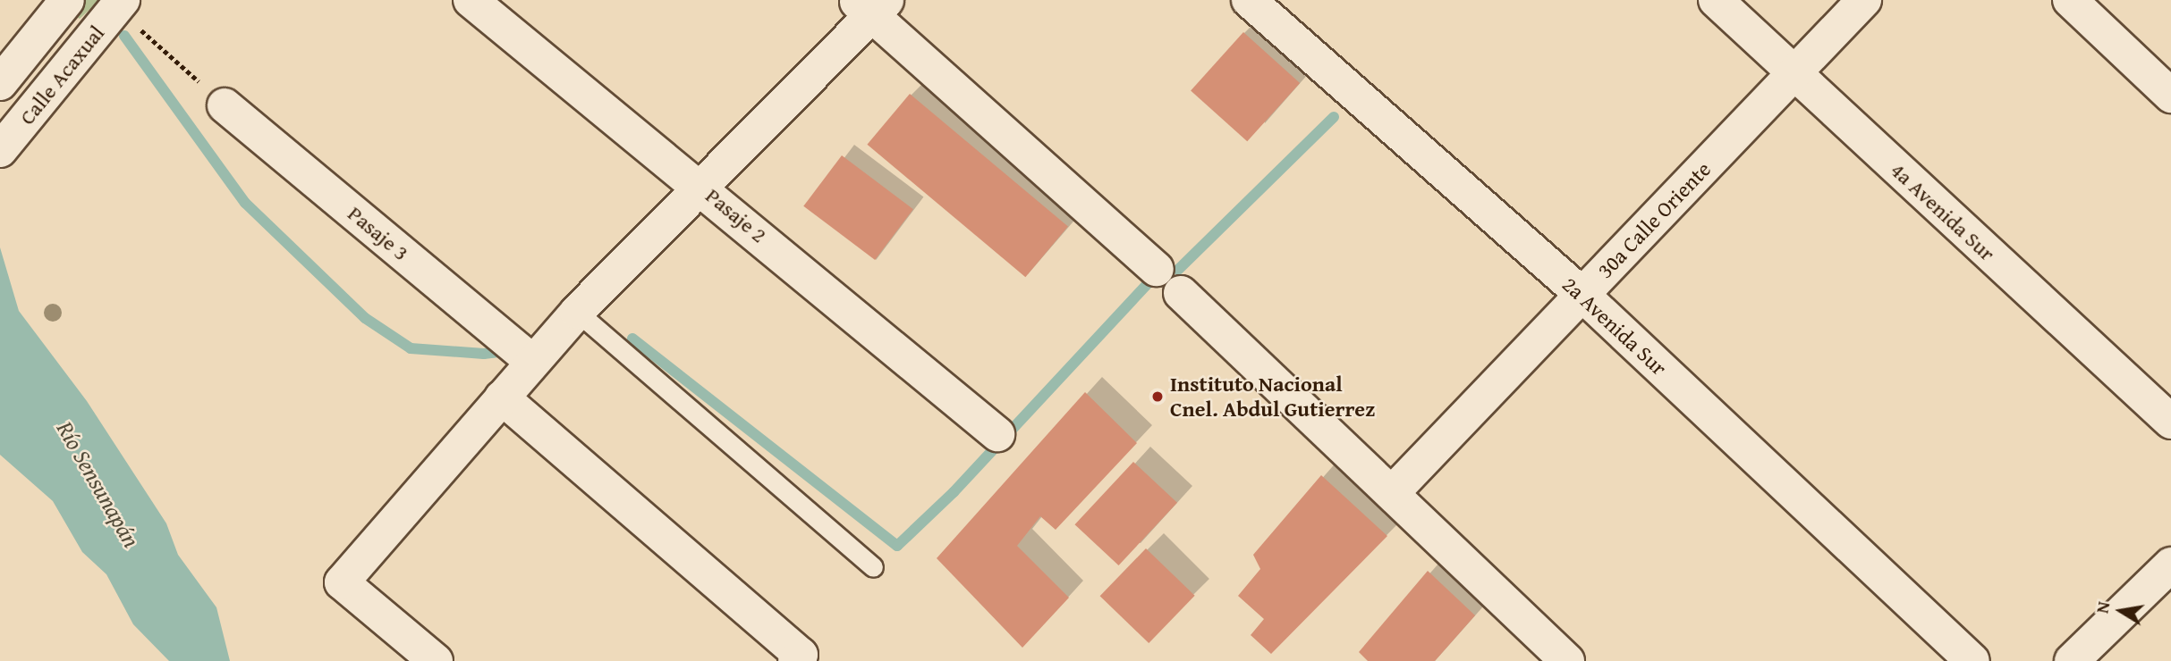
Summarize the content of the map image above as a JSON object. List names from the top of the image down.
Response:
{
  "streets": {
    "street": [
      "Calle Acaxual",
      "4a Avenida Sur",
      "Pasaje 2",
      "30a Calle Oriente",
      "Pasaje 3",
      "2a Avenida Sur"
    ]
  },
  "crossings": [
    ["4a Avenida Sur", "30a Calle Oriente"],
    ["30a Calle Oriente", "2a Avenida Sur"]
  ],
  "water": ["Río Sensunapán"],
  "places": ["Instituto Nacional Cnel. Abdul Gutierrez"],
  "north": "left"
}
